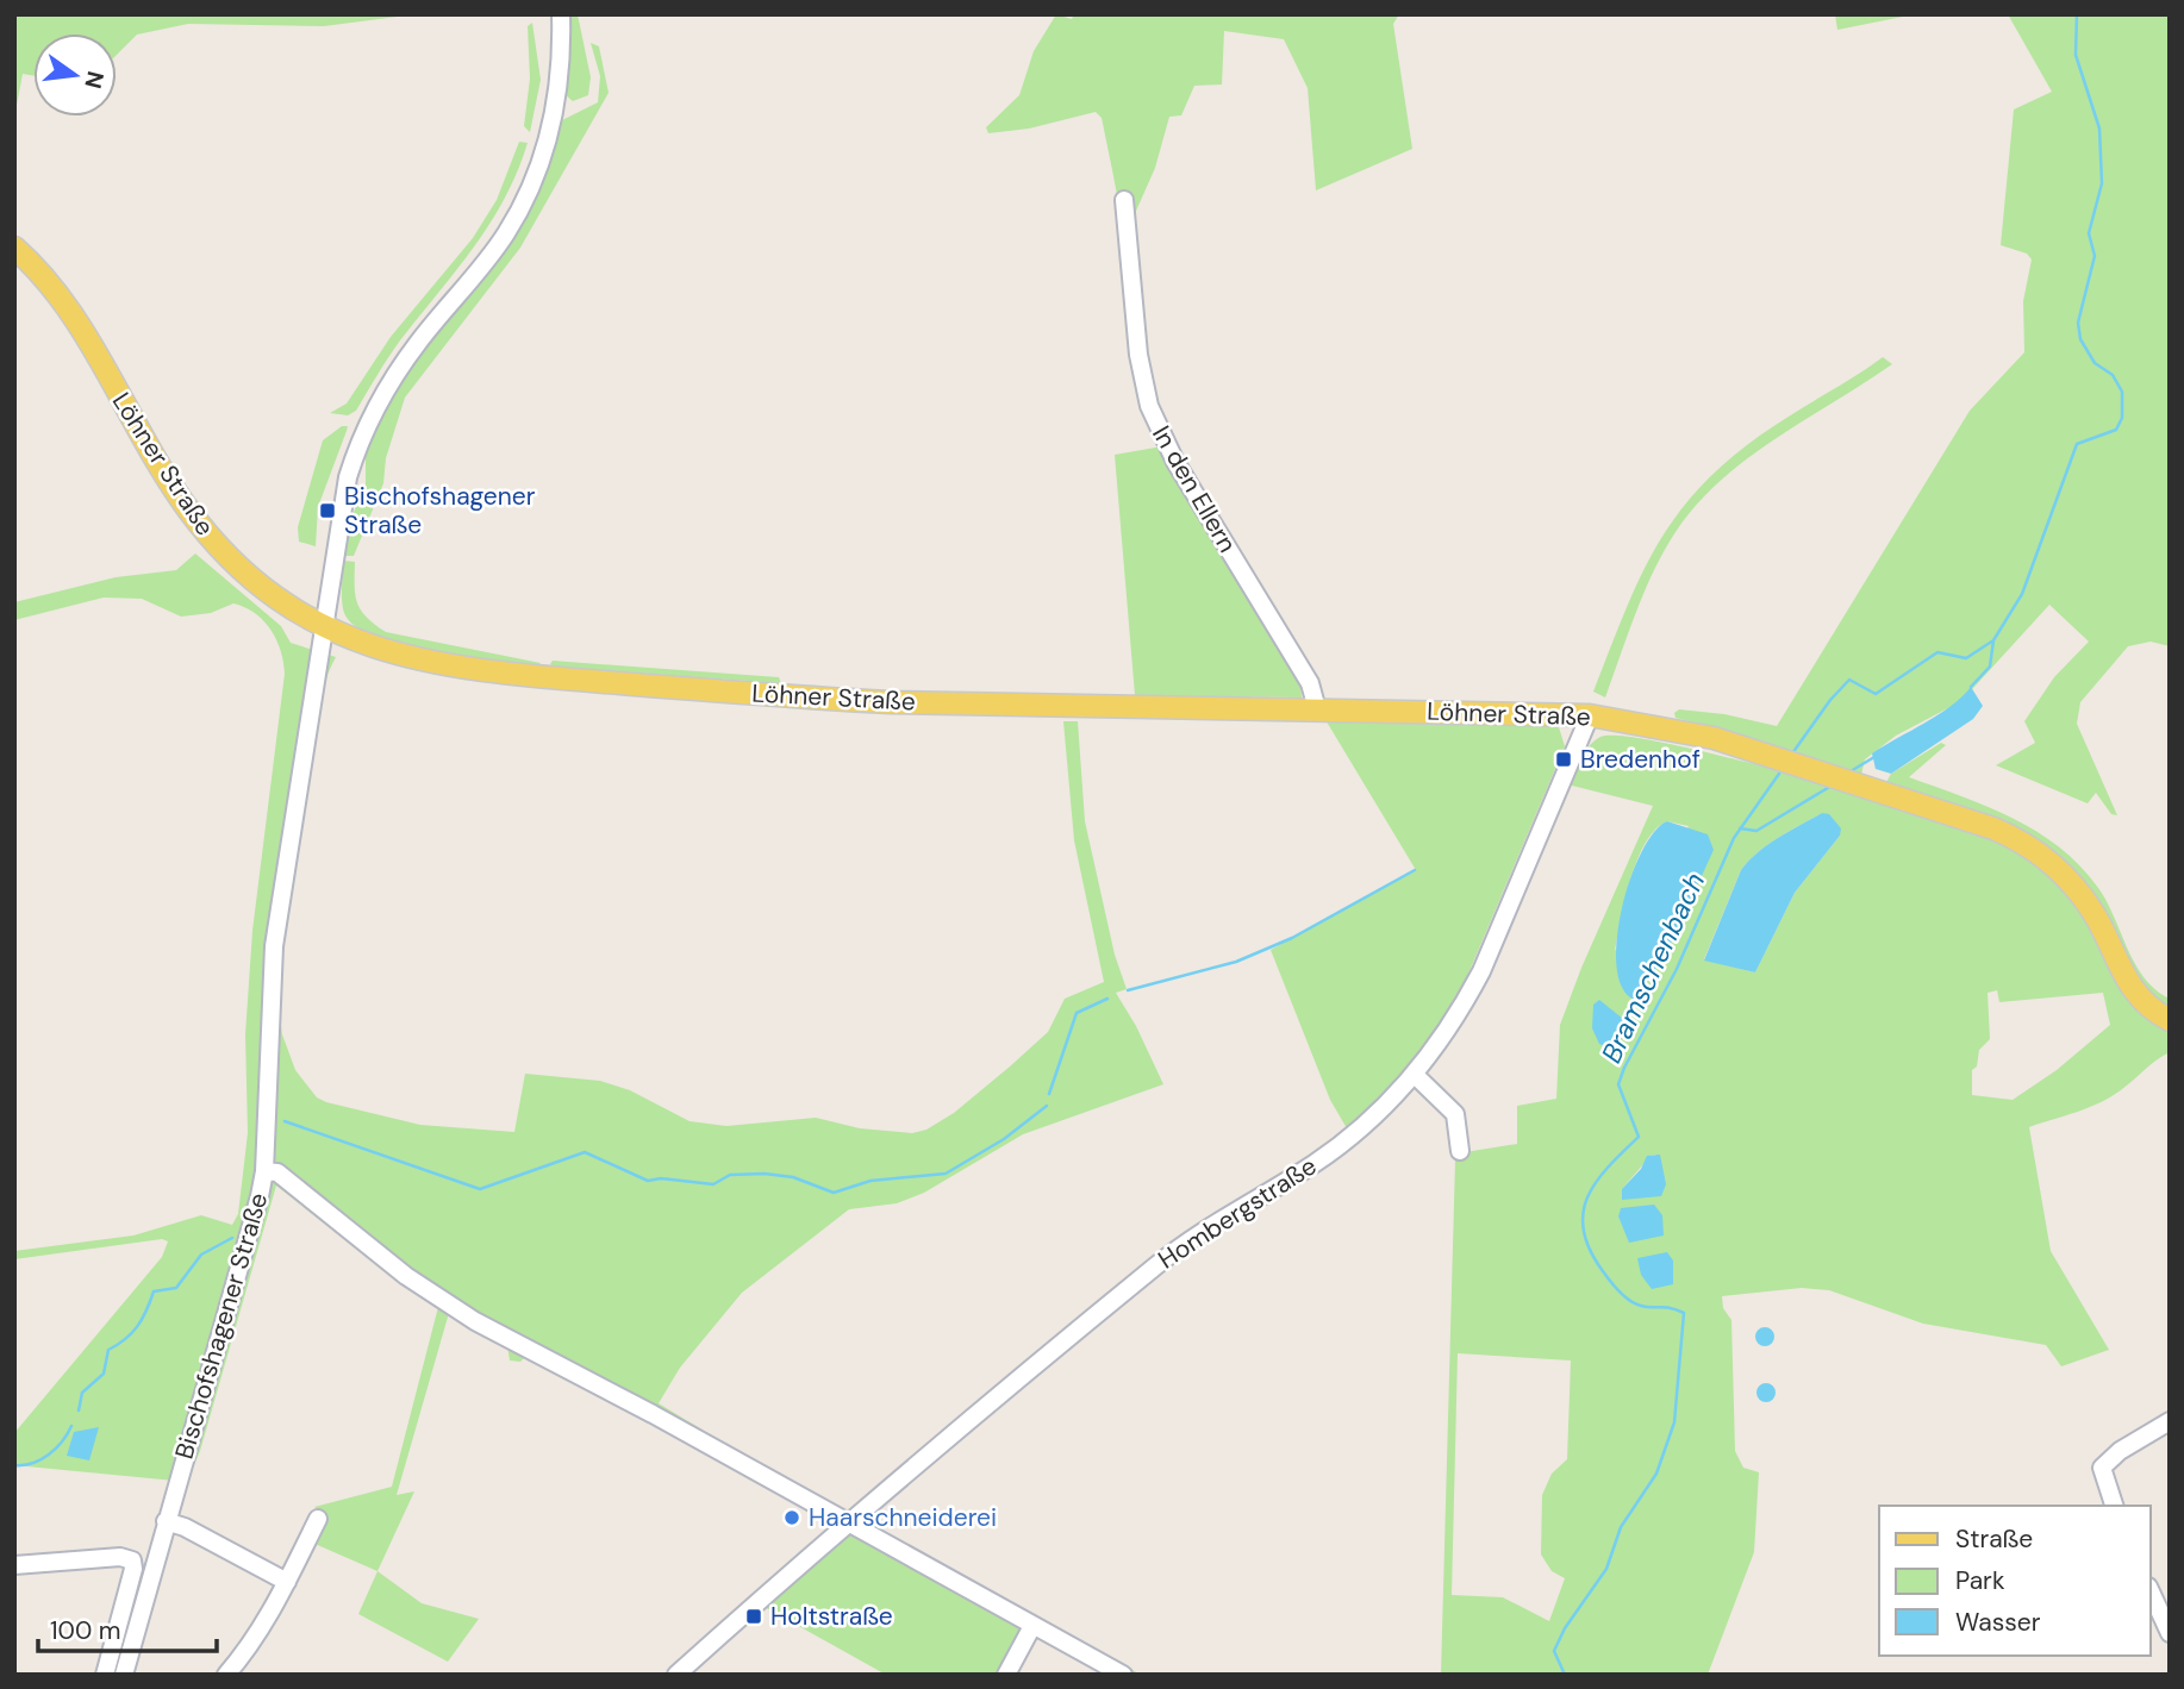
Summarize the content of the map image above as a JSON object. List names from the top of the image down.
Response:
{
  "streets": {
    "main road": ["Löhner Straße"],
    "street": ["In den Ellern", "Hombergstraße", "Bischofshagener Straße"]
  },
  "crossings": [
    ["Löhner Straße", "In den Ellern"],
    ["Löhner Straße", "Hombergstraße"],
    ["Löhner Straße", "Bischofshagener Straße"]
  ],
  "water": ["Bramschenbach"],
  "places": {
    "transit": ["Bischofshagener Straße", "Bredenhof", "Holtstraße"],
    "other": ["Haarschneiderei"]
  },
  "legend": ["Straße", "Park", "Wasser"],
  "scale_bar": "100 m",
  "north": "right"
}
